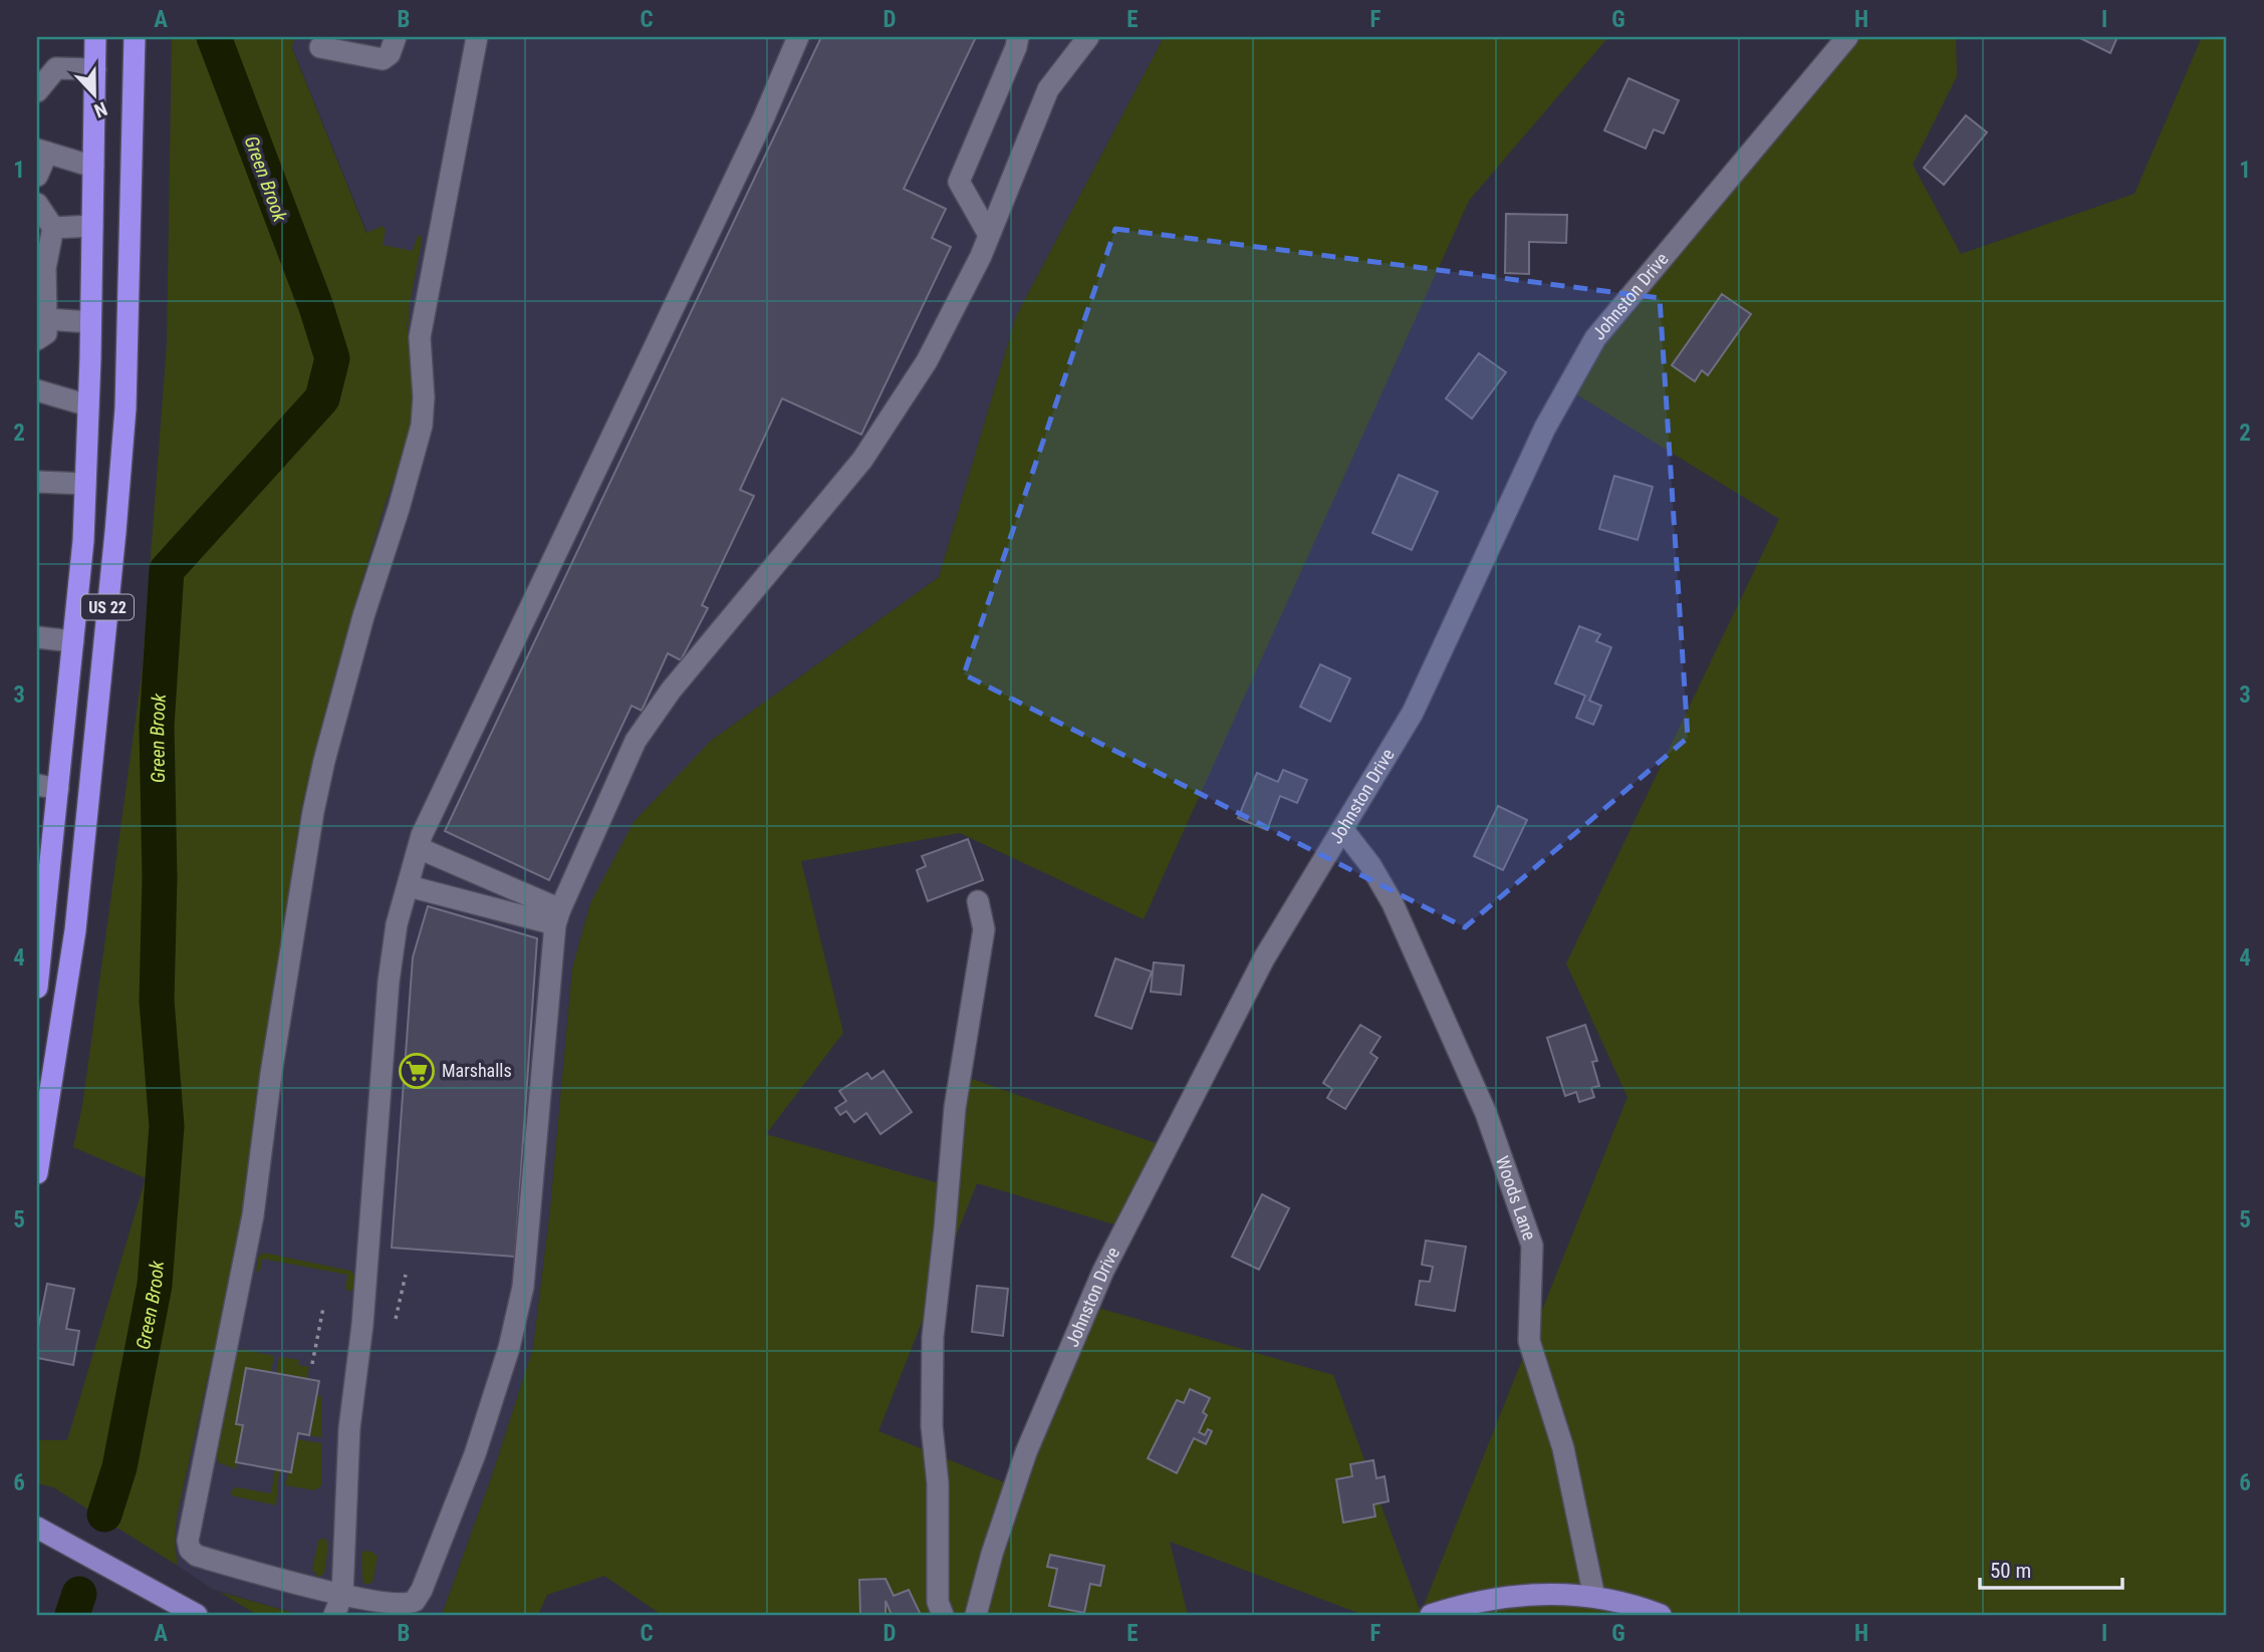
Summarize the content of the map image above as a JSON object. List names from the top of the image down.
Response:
{
  "streets": {
    "highway": ["US 22"],
    "street": ["Johnston Drive", "Woods Lane"]
  },
  "crossings": [
    ["Johnston Drive", "Woods Lane"]
  ],
  "water": ["Green Brook"],
  "places": {
    "supermarket": ["Marshalls"]
  },
  "scale_bar": "50 m",
  "north": "bottom",
  "grid": {
    "columns": [
      "A",
      "B",
      "C",
      "D",
      "E",
      "F",
      "G",
      "H",
      "I"
    ],
    "rows": [
      "1",
      "2",
      "3",
      "4",
      "5",
      "6"
    ]
  }
}
